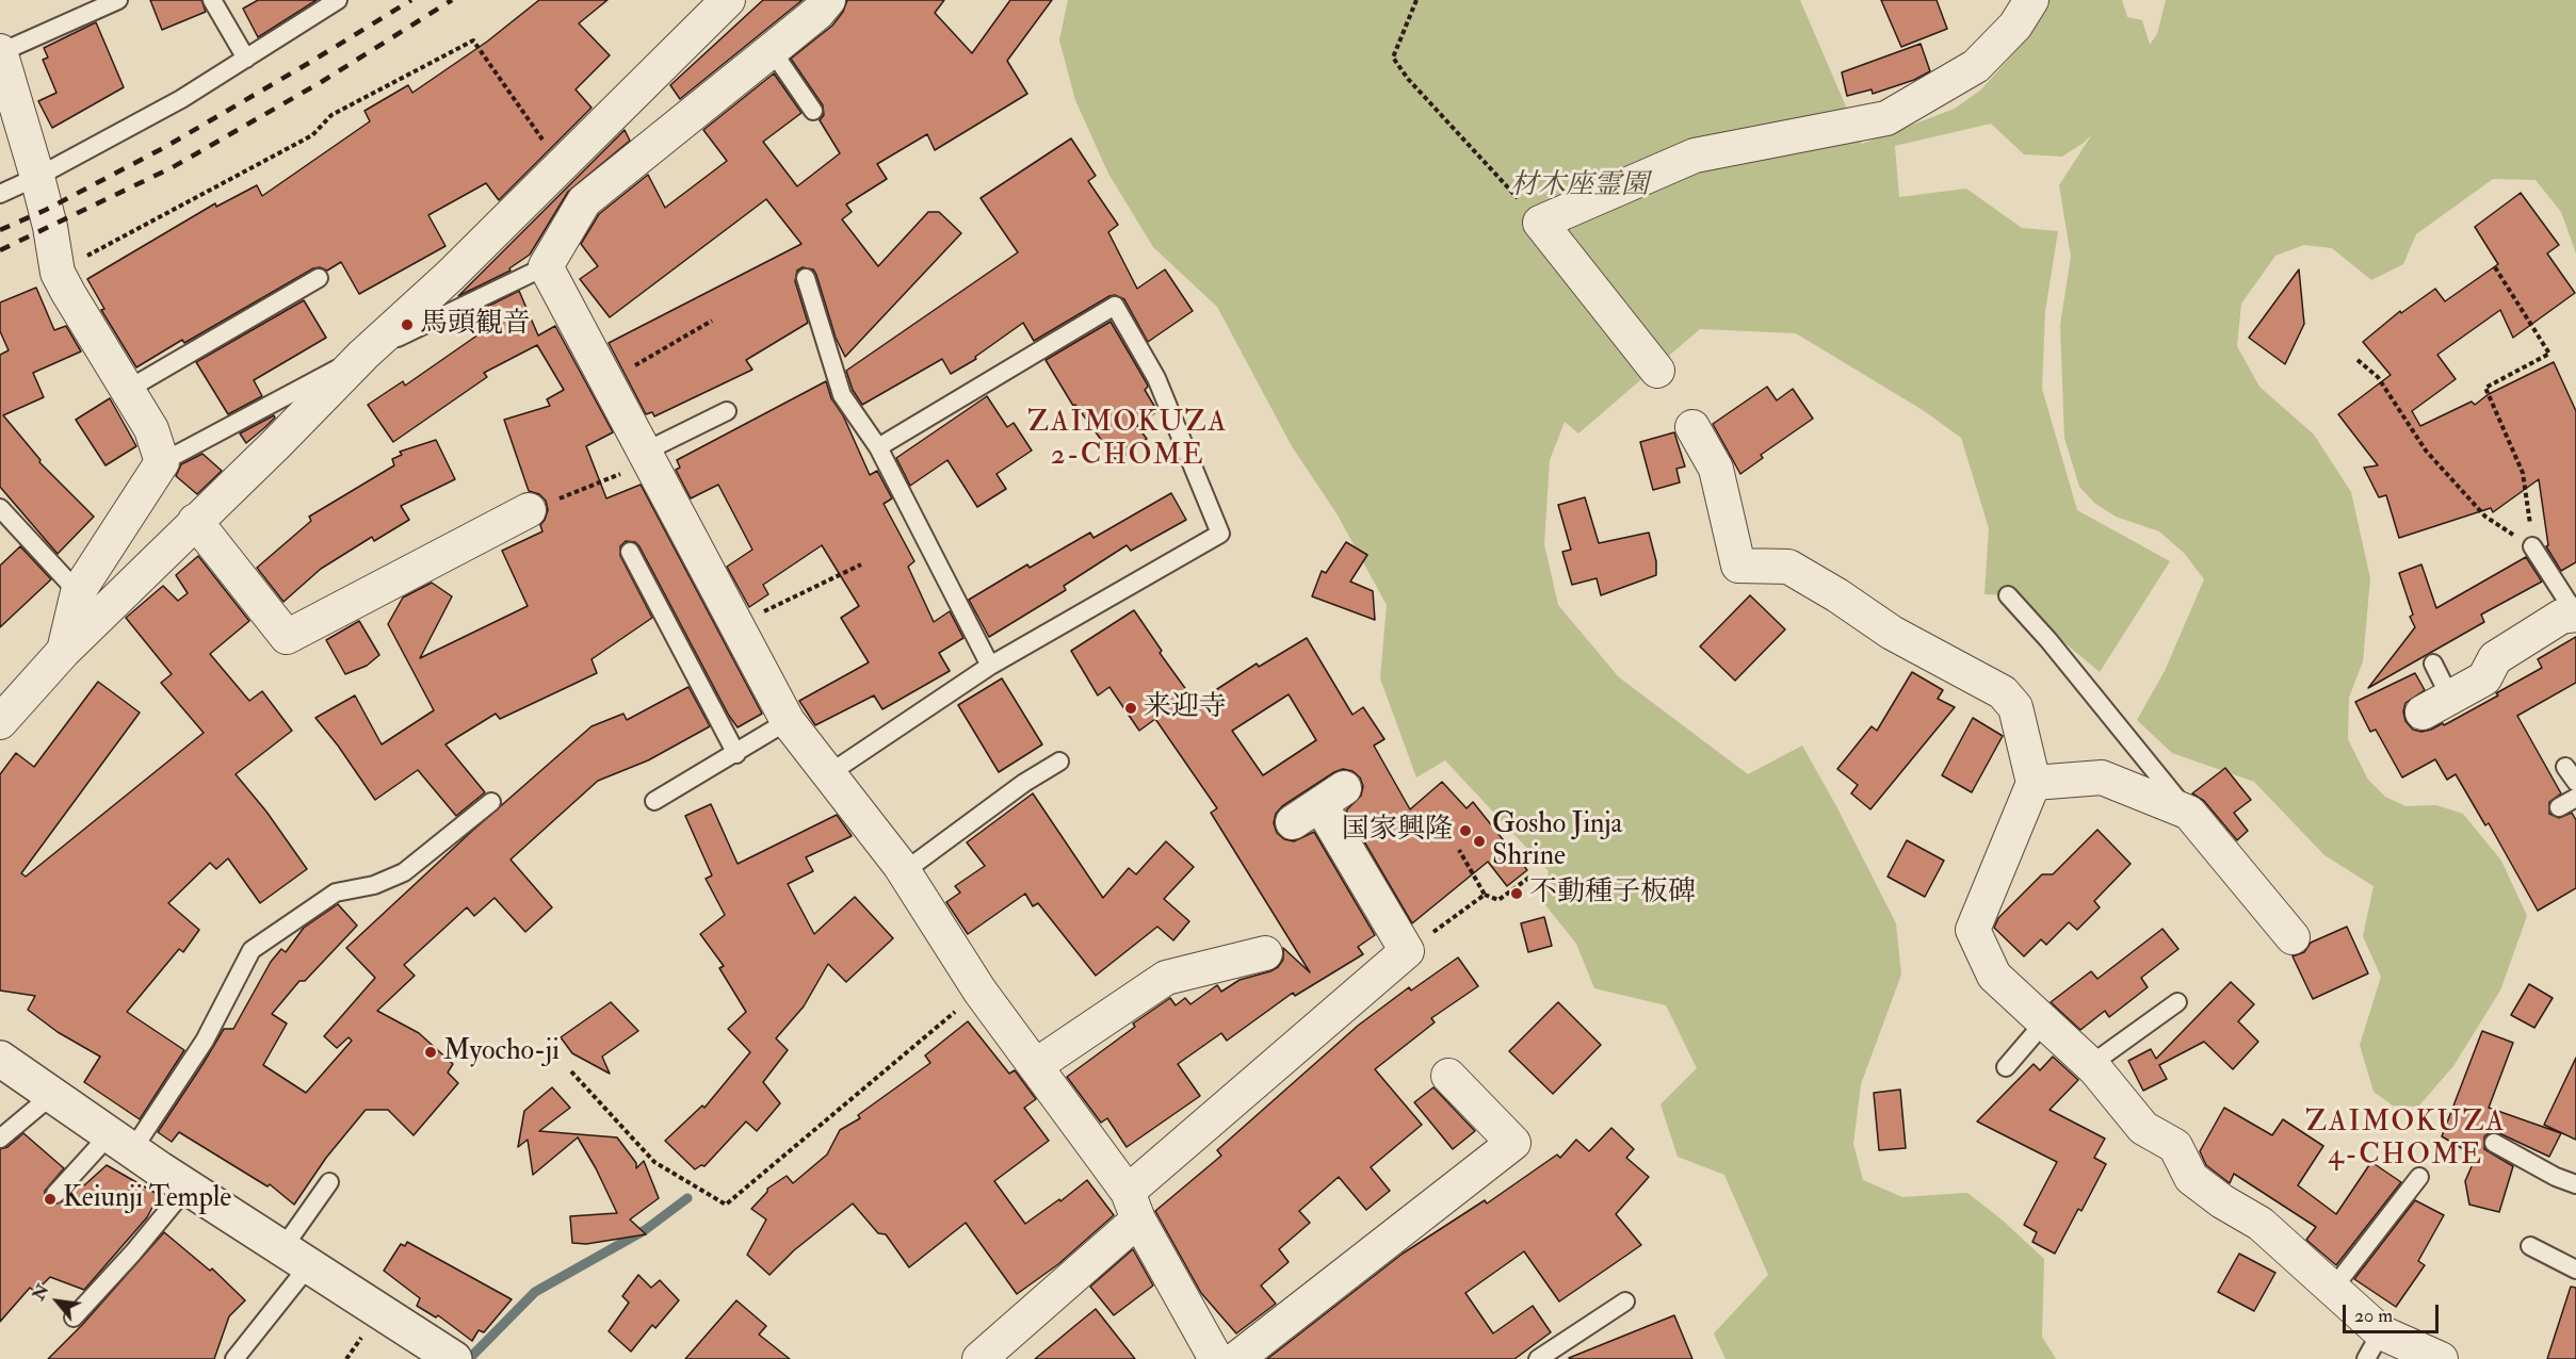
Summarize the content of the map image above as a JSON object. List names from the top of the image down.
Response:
{
  "districts": ["ZAIMOKUZA 2-CHOME", "ZAIMOKUZA 4-CHOME"],
  "parks": ["材木座霊園"],
  "places": [
    "馬頭観音",
    "来迎寺",
    "国家興隆",
    "Gosho Jinja Shrine",
    "不動種子板碑",
    "Myocho-ji",
    "Keiunji Temple"
  ],
  "scale_bar": "20 m",
  "north": "top left"
}
